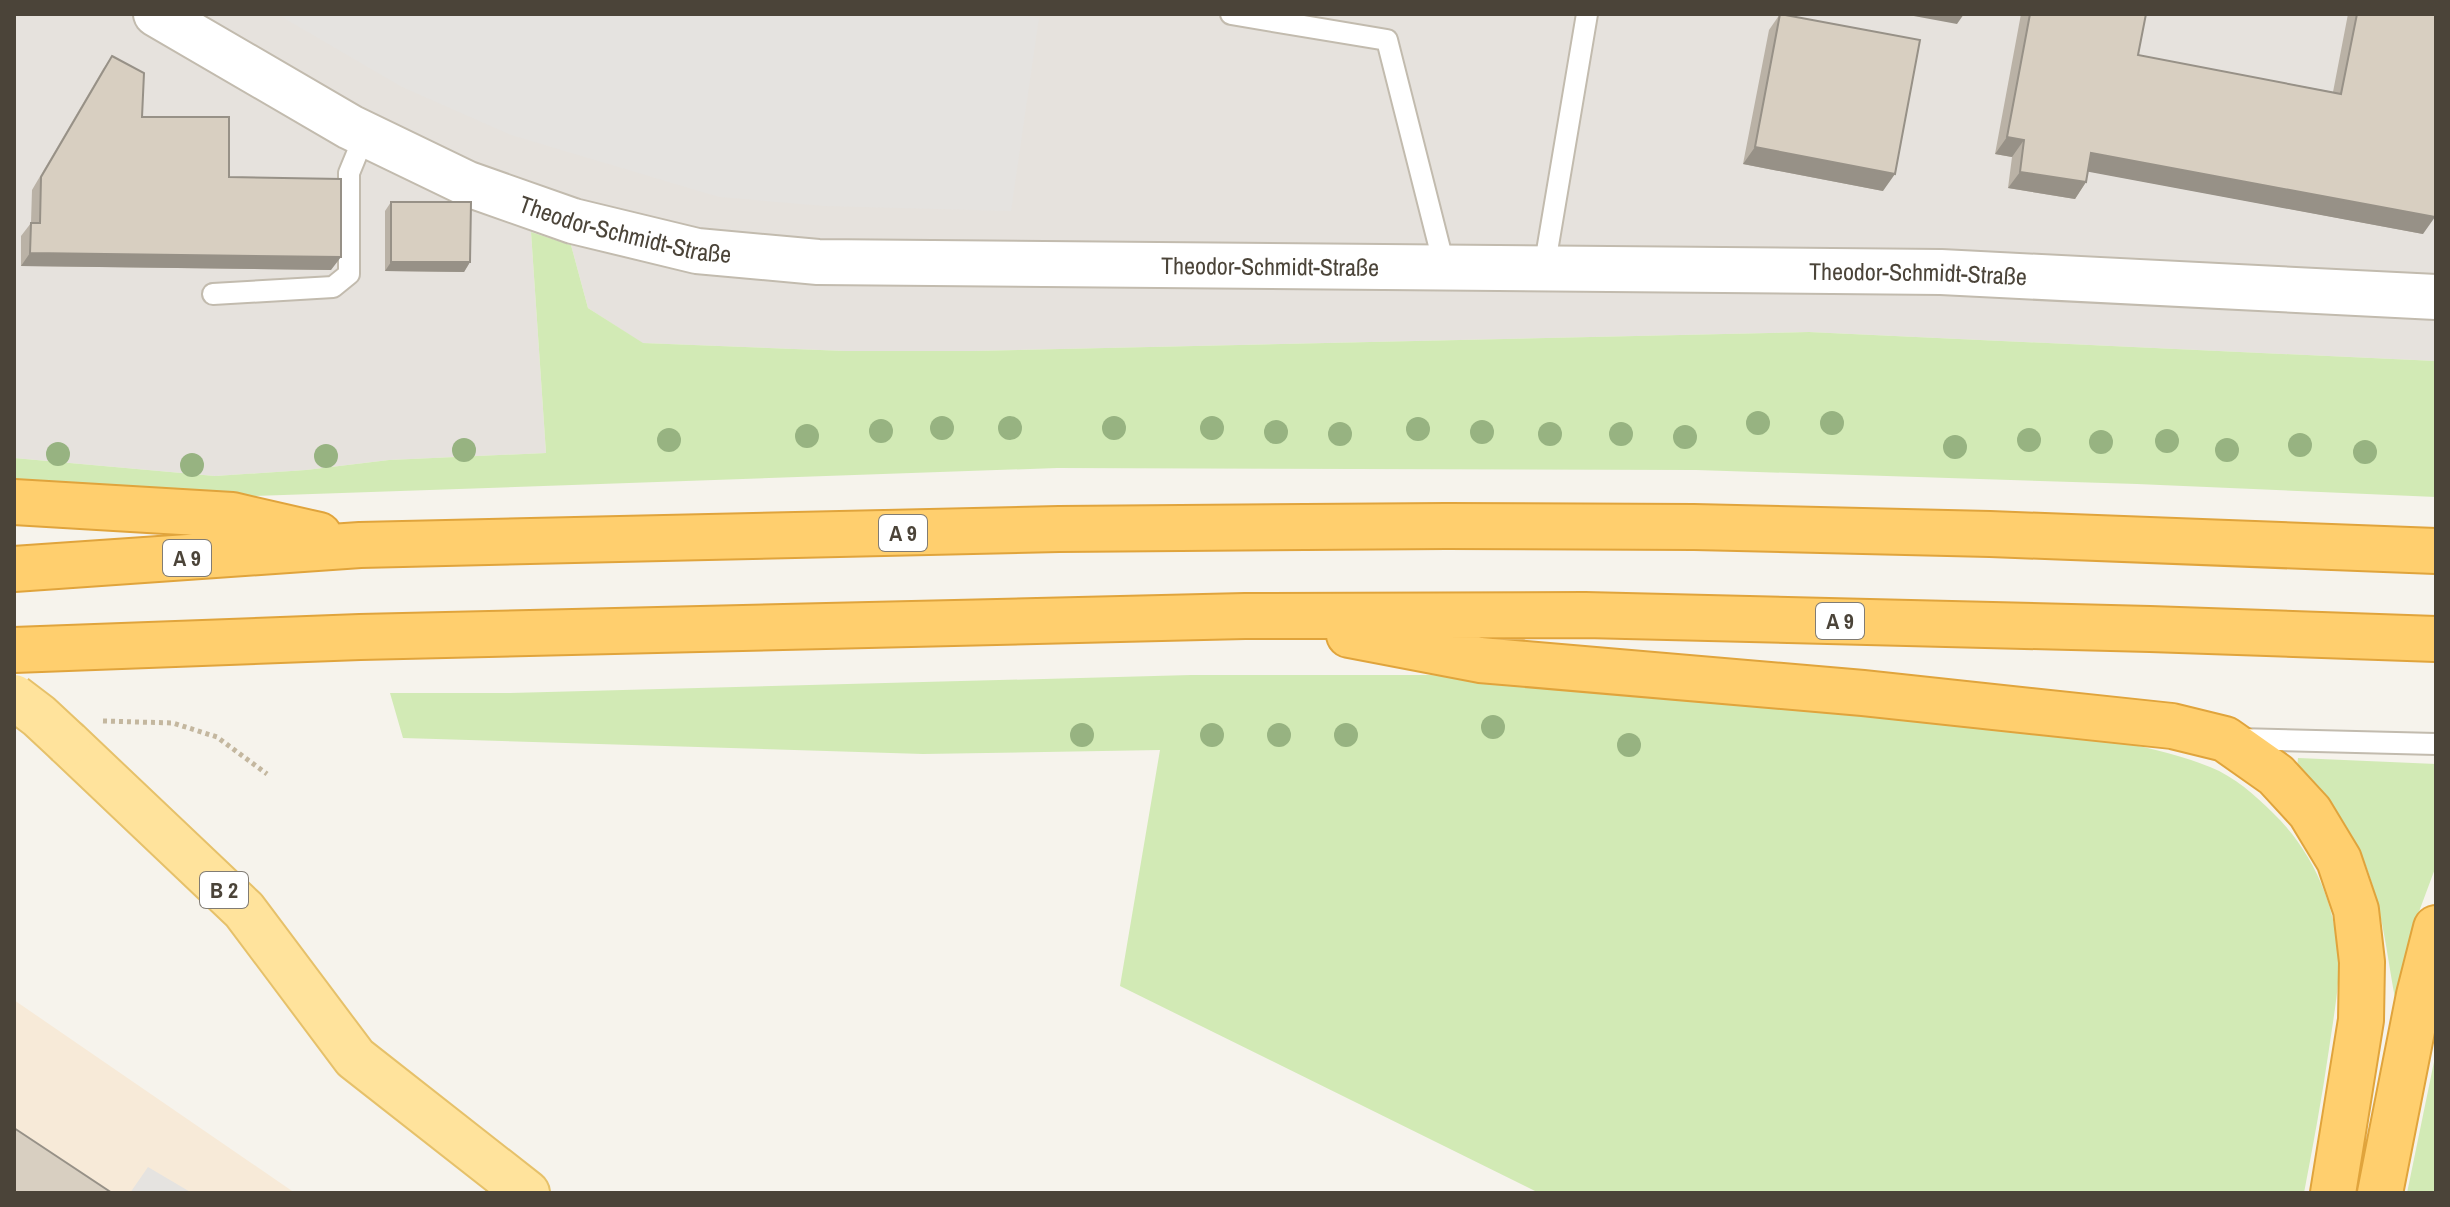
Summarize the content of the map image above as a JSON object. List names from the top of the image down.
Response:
{
  "streets": {
    "highway": ["A 9"],
    "main road": ["B 2"],
    "street": ["Theodor-Schmidt-Straße"]
  }
}
